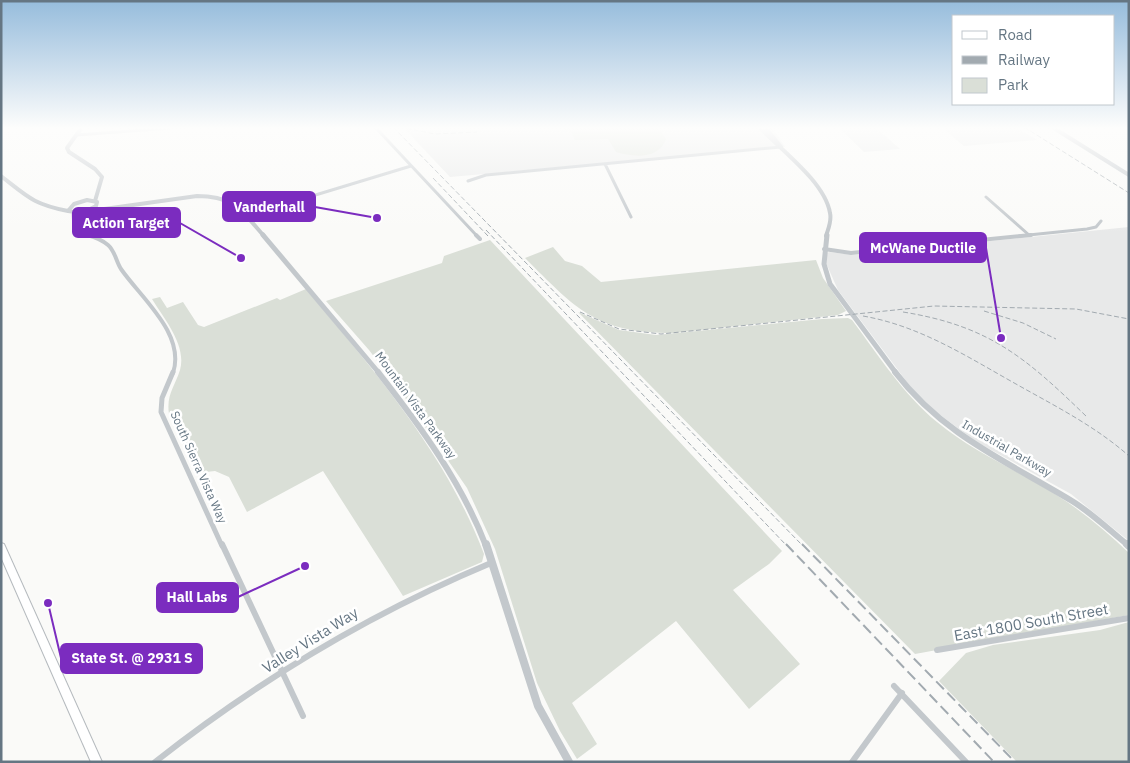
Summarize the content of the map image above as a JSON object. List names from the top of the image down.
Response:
{
  "streets": {
    "street": [
      "Mountain Vista Parkway",
      "Industrial Parkway",
      "South Sierra Vista Way",
      "East 1800 South Street",
      "Valley Vista Way"
    ]
  },
  "crossings": [
    ["Mountain Vista Parkway", "Valley Vista Way"],
    ["South Sierra Vista Way", "Valley Vista Way"]
  ],
  "places": [
    "Vanderhall",
    "Action Target",
    "McWane Ductile",
    "Hall Labs",
    "State St. @ 2931 S"
  ],
  "legend": ["Road", "Railway", "Park"]
}
